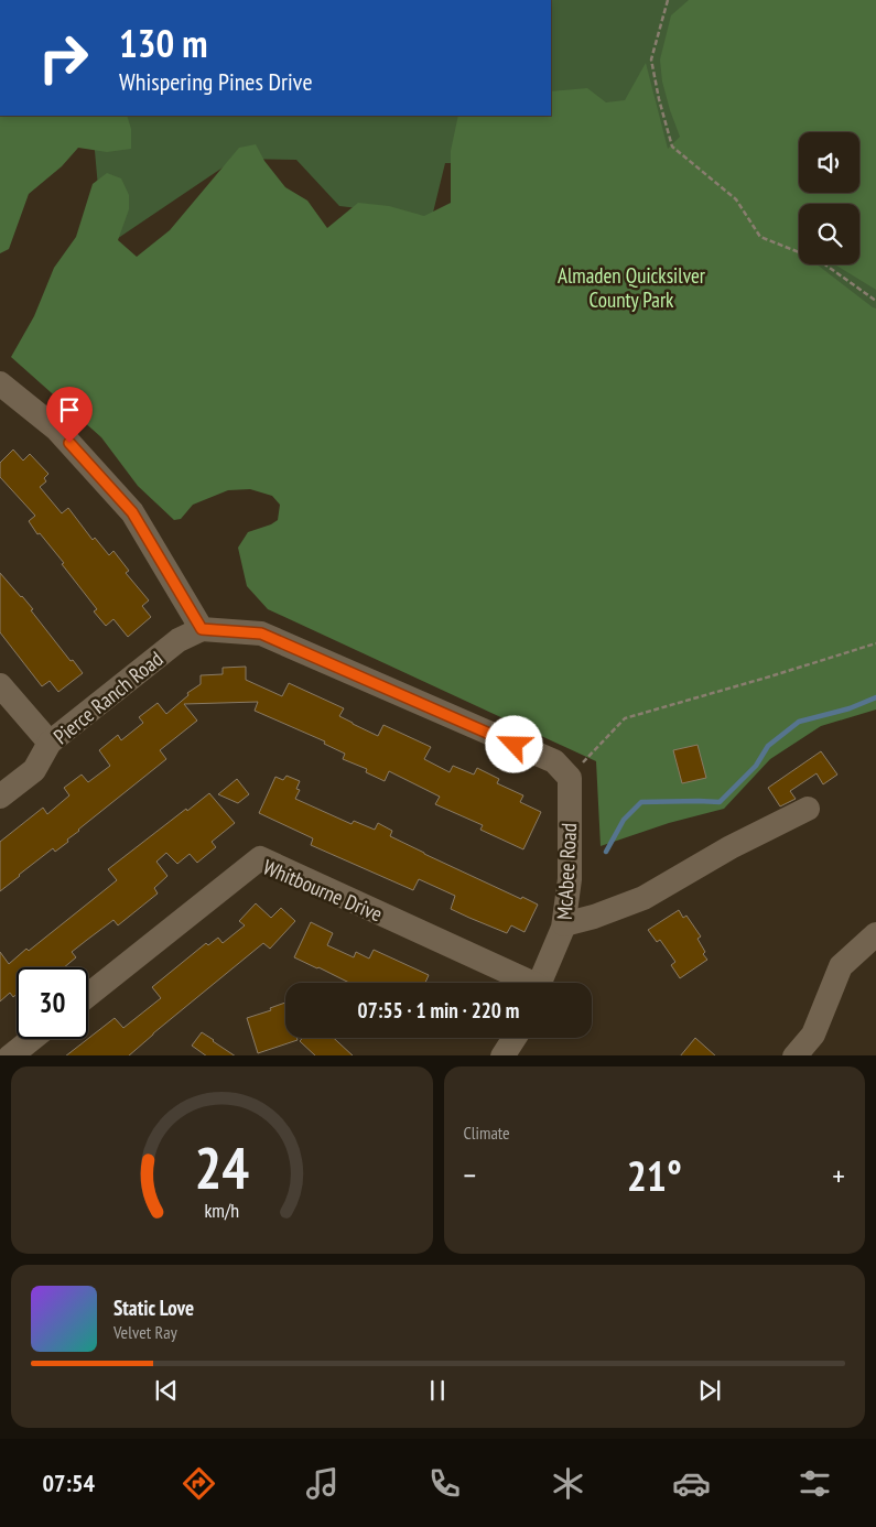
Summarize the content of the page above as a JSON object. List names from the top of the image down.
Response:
{
  "streets": {
    "street": ["Pierce Ranch Road", "McAbee Road", "Whitbourne Drive"]
  },
  "parks": ["Almaden Quicksilver County Park"],
  "page": {
    "turn": ["130 m", "Whispering Pines Drive"],
    "limit": "30",
    "trip": "07:55 · 1 min · 220 m",
    "tile": "Climate",
    "heat": ["−", "21°", "+"],
    "song": ["Static Love", "Velvet Ray"],
    "tabs": "07:54",
    "gauge": ["24", "km/h"]
  }
}
